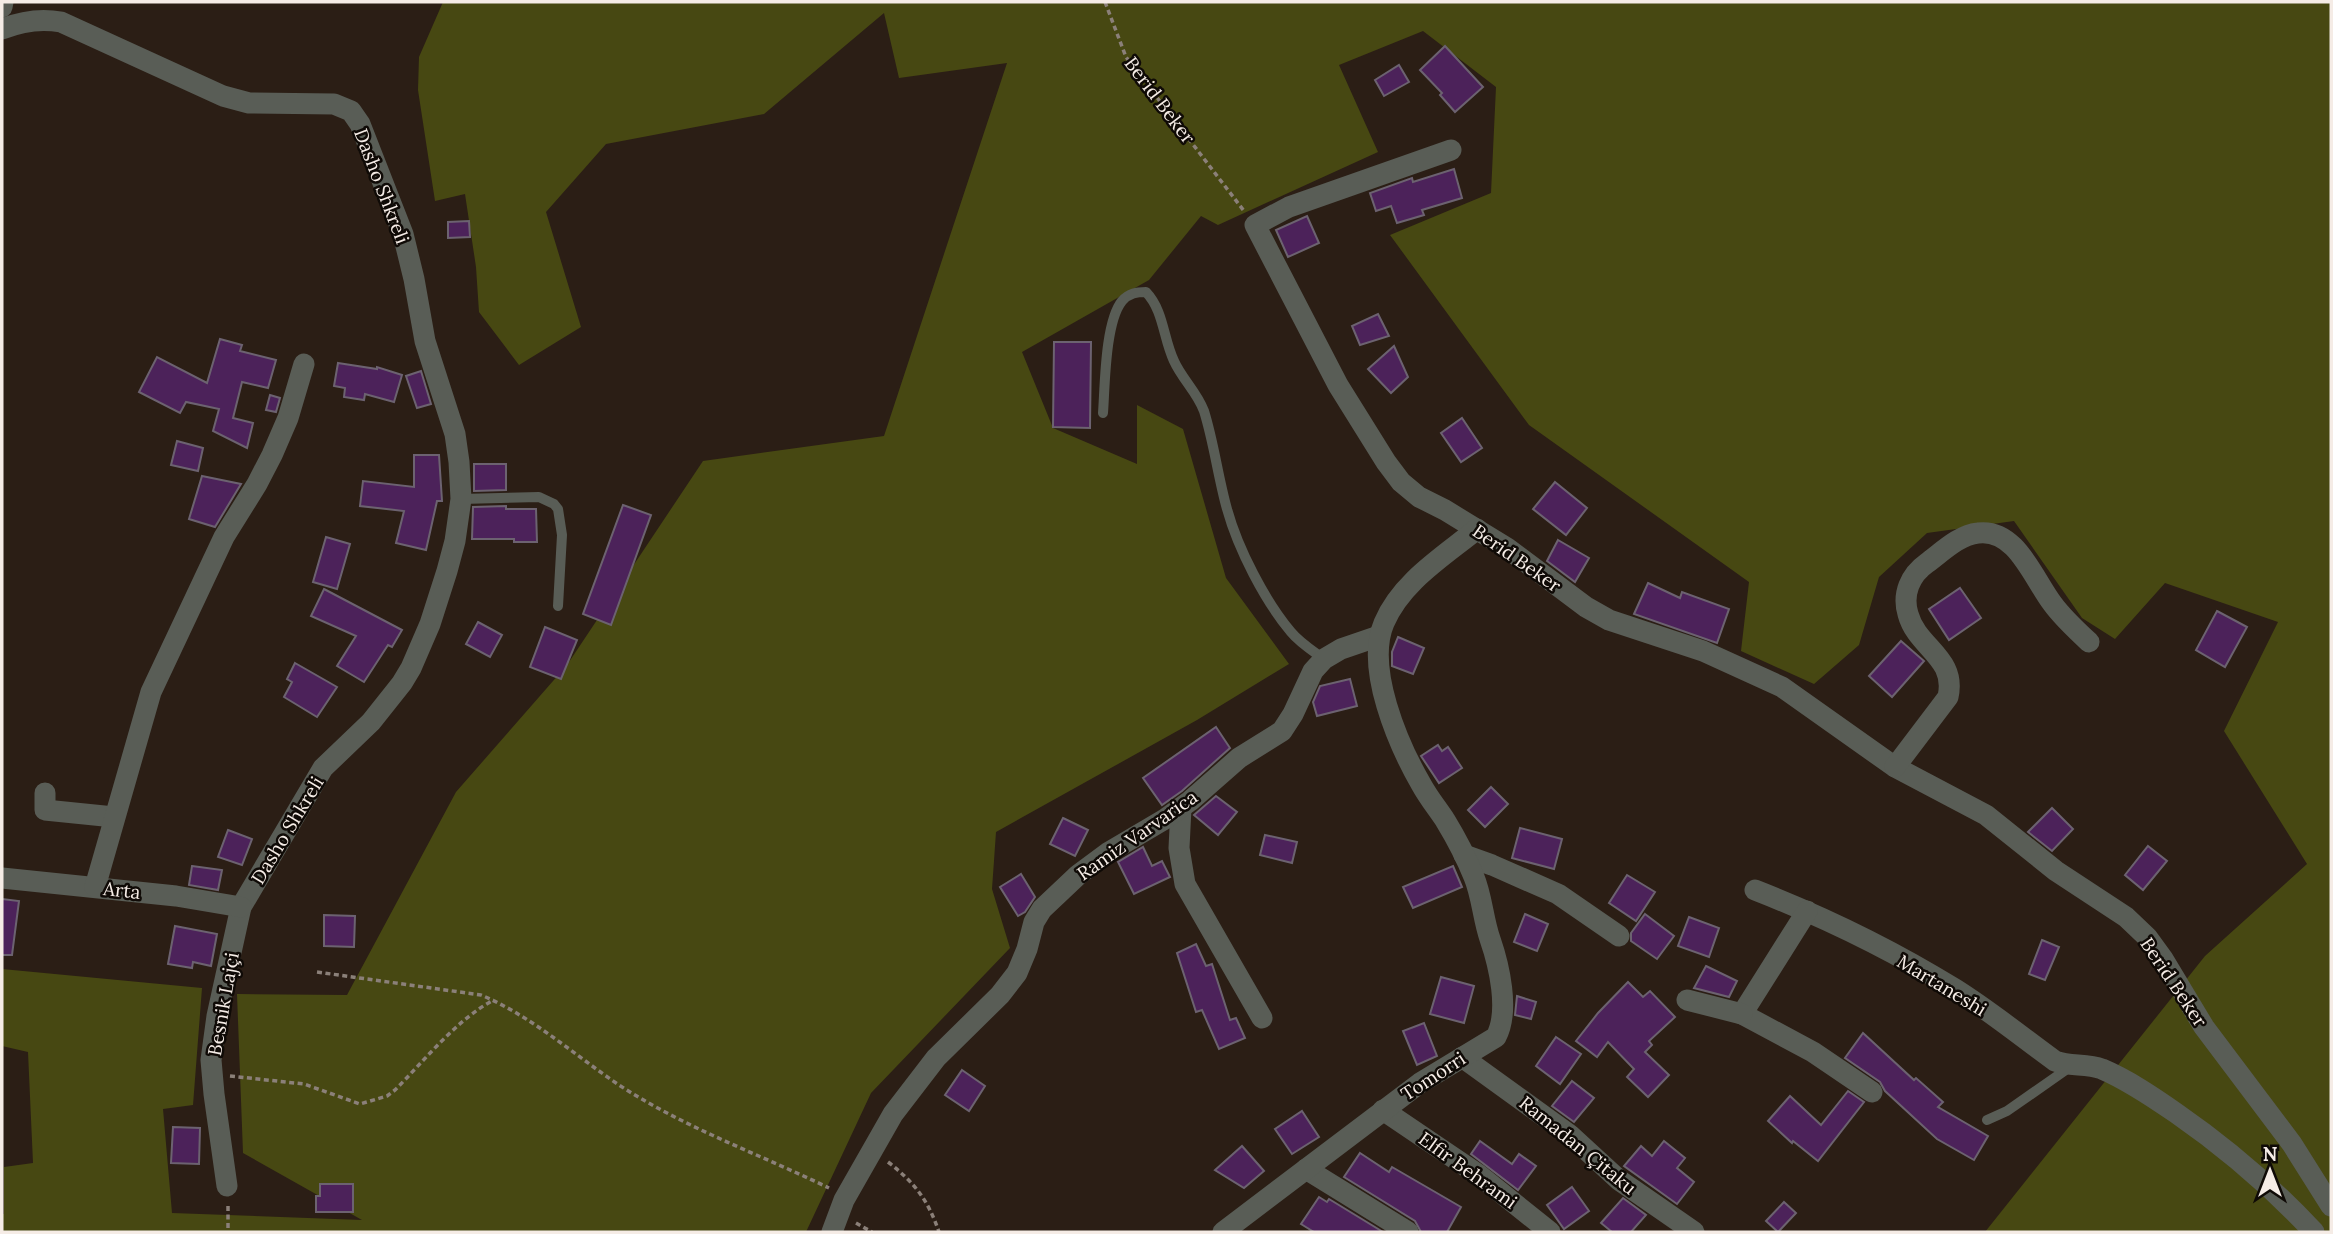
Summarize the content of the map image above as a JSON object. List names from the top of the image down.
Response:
{
  "streets": {
    "street": [
      "Berid Beker",
      "Dasho Shkreli",
      "Ramiz Varvarica",
      "Arta",
      "Martaneshi",
      "Besnik Lajçi",
      "Tomorri",
      "Ramadan Çitaku",
      "Elfir Behrami"
    ]
  },
  "crossings": [
    ["Dasho Shkreli", "Arta"],
    ["Dasho Shkreli", "Besnik Lajçi"],
    ["Arta", "Besnik Lajçi"],
    ["Tomorri", "Ramadan Çitaku"],
    ["Tomorri", "Elfir Behrami"]
  ],
  "north": "top"
}
